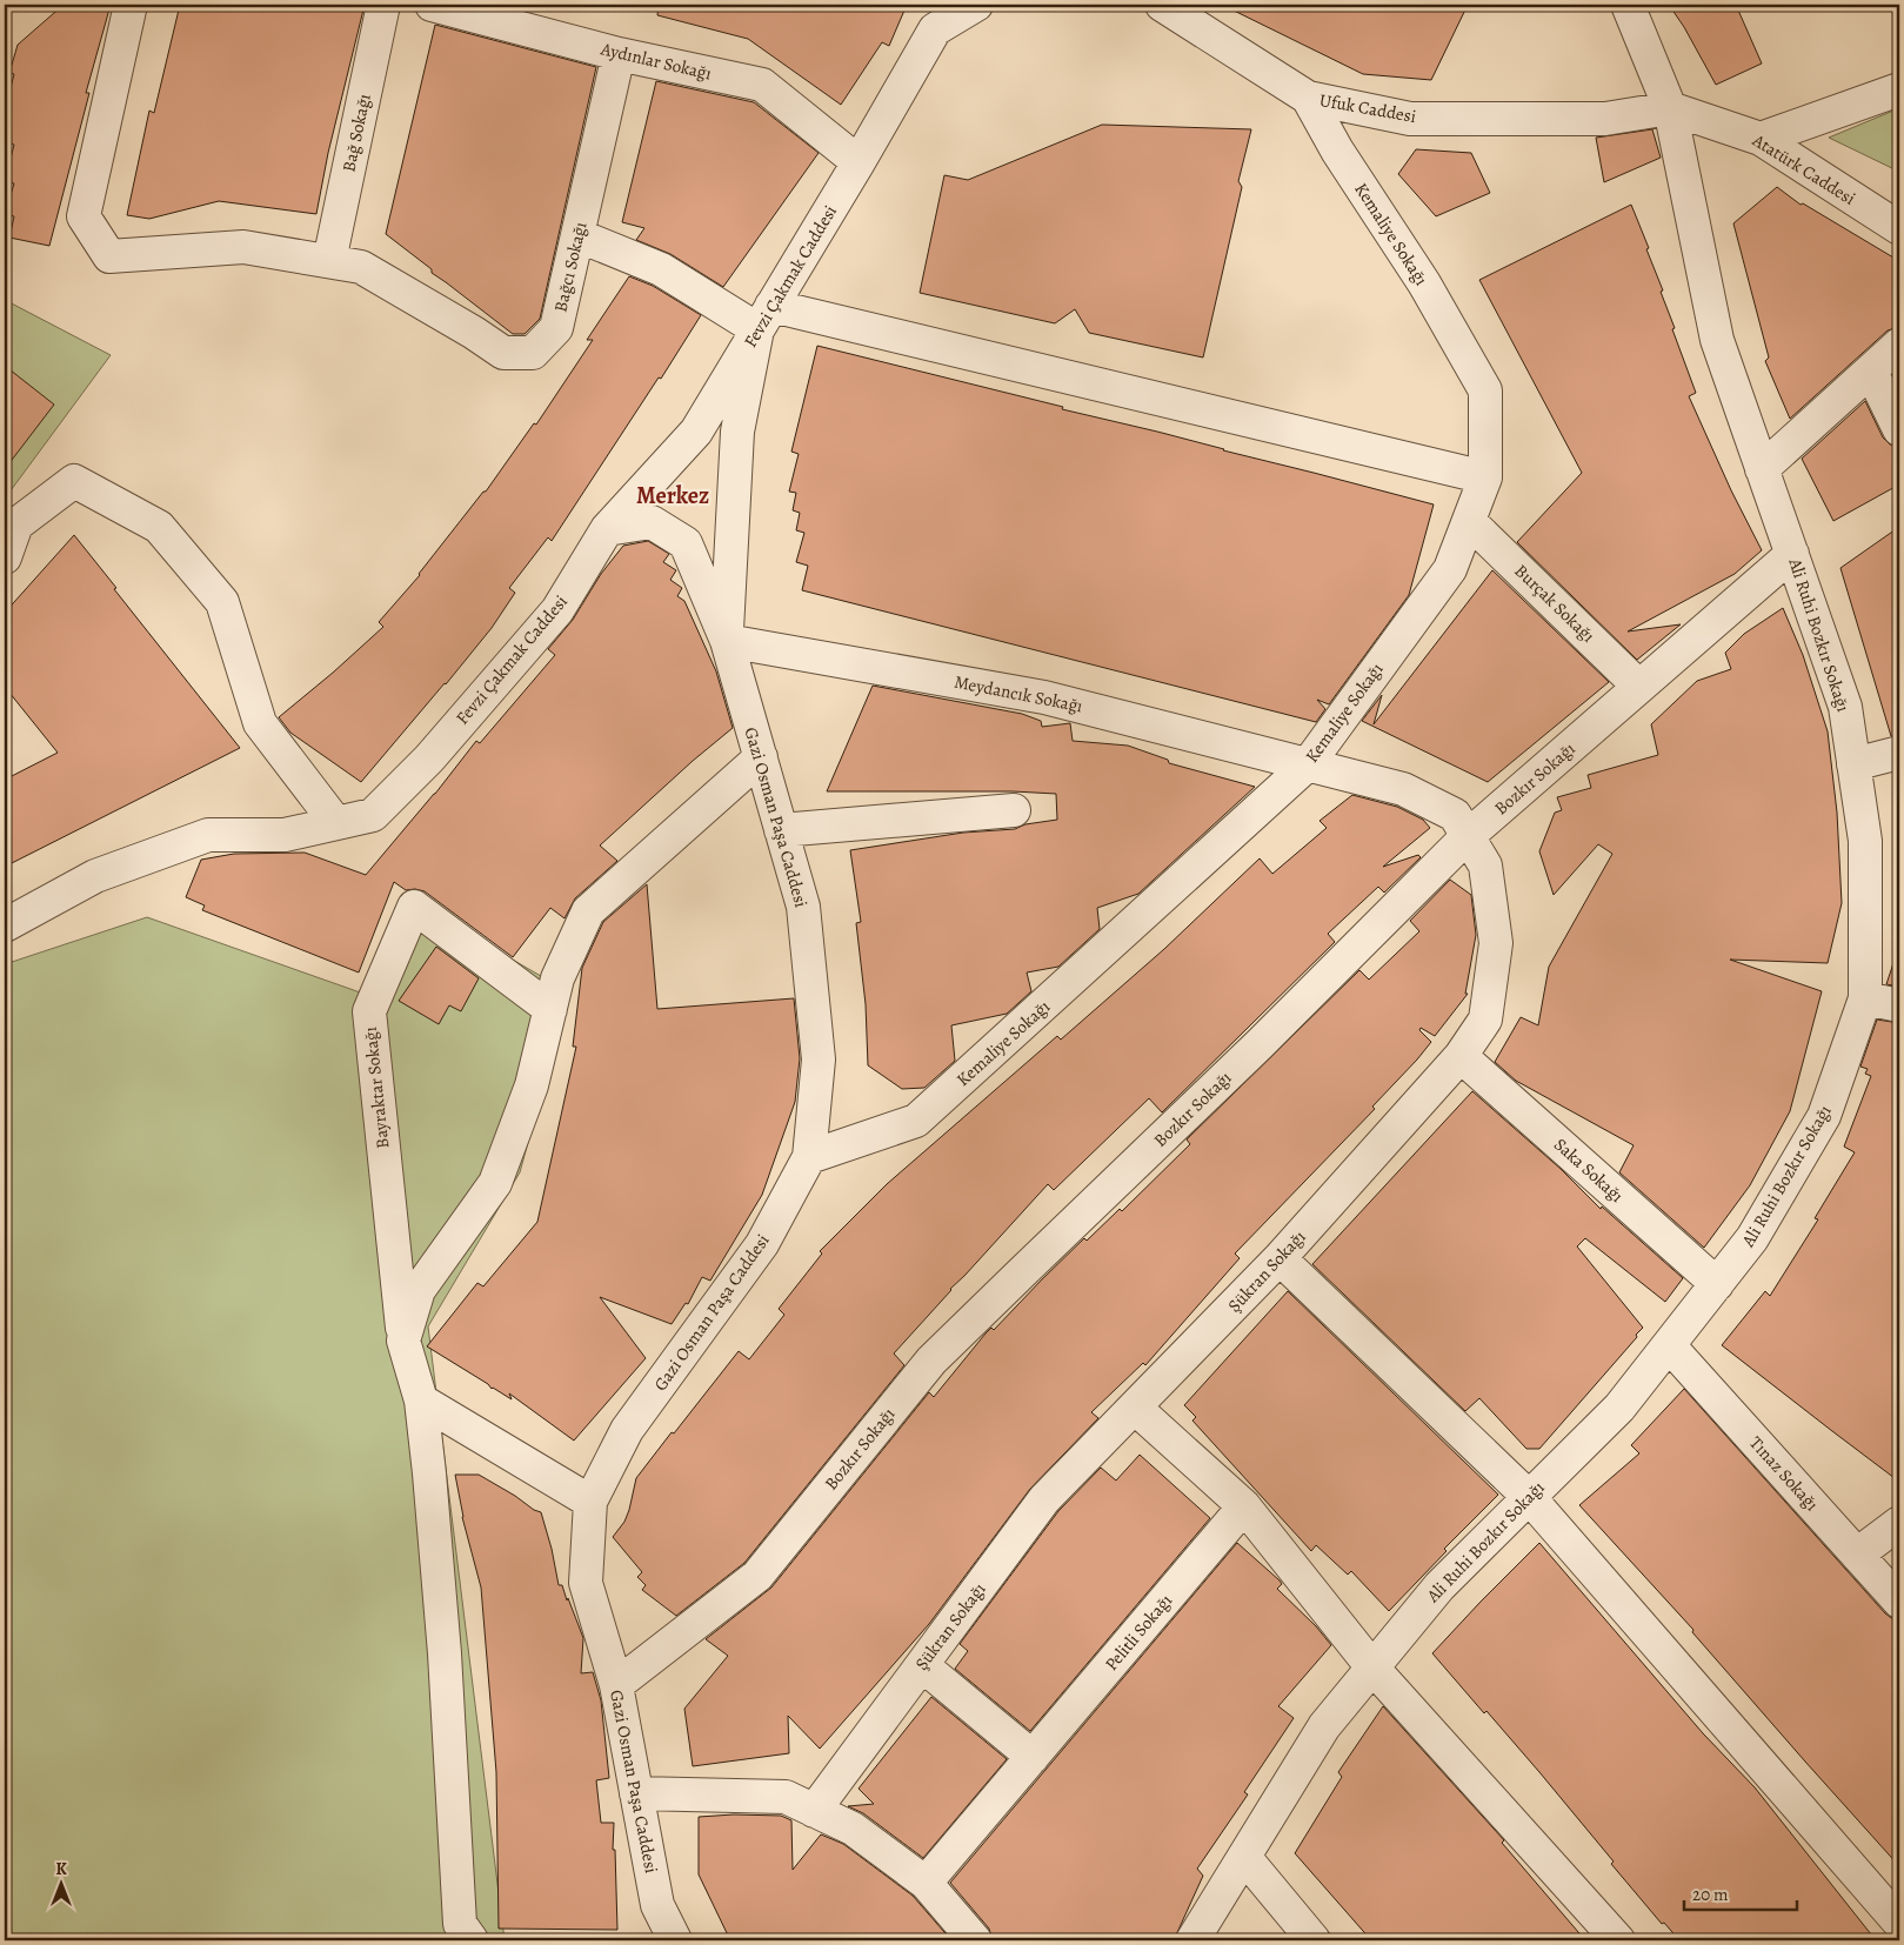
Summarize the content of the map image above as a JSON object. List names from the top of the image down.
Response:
{
  "streets": {
    "street": [
      "Aydınlar Sokağı",
      "Ufuk Caddesi",
      "Bağ Sokağı",
      "Atatürk Caddesi",
      "Kemaliye Sokağı",
      "Bağcı Sokağı",
      "Fevzi Çakmak Caddesi",
      "Burçak Sokağı",
      "Ali Ruhi Bozkır Sokağı",
      "Meydancık Sokağı",
      "Bozkır Sokağı",
      "Gazi Osman Paşa Caddesi",
      "Bayraktar Sokağı",
      "Saka Sokağı",
      "Şükran Sokağı",
      "Tınaz Sokağı",
      "Pelitli Sokağı"
    ]
  },
  "crossings": [
    ["Aydınlar Sokağı", "Bağcı Sokağı"],
    ["Aydınlar Sokağı", "Fevzi Çakmak Caddesi"],
    ["Ufuk Caddesi", "Atatürk Caddesi"],
    ["Ufuk Caddesi", "Kemaliye Sokağı"],
    ["Ufuk Caddesi", "Ali Ruhi Bozkır Sokağı"],
    ["Bağ Sokağı", "Bağcı Sokağı"],
    ["Atatürk Caddesi", "Ali Ruhi Bozkır Sokağı"],
    ["Kemaliye Sokağı", "Burçak Sokağı"],
    ["Kemaliye Sokağı", "Meydancık Sokağı"],
    ["Kemaliye Sokağı", "Gazi Osman Paşa Caddesi"],
    ["Kemaliye Sokağı", "Şükran Sokağı"],
    ["Burçak Sokağı", "Bozkır Sokağı"],
    ["Ali Ruhi Bozkır Sokağı", "Bozkır Sokağı"],
    ["Ali Ruhi Bozkır Sokağı", "Saka Sokağı"],
    ["Ali Ruhi Bozkır Sokağı", "Tınaz Sokağı"],
    ["Meydancık Sokağı", "Gazi Osman Paşa Caddesi"],
    ["Meydancık Sokağı", "Şükran Sokağı"],
    ["Bozkır Sokağı", "Gazi Osman Paşa Caddesi"],
    ["Bozkır Sokağı", "Şükran Sokağı"],
    ["Saka Sokağı", "Şükran Sokağı"]
  ],
  "districts": ["Merkez"],
  "scale_bar": "20 m",
  "north": "top"
}
